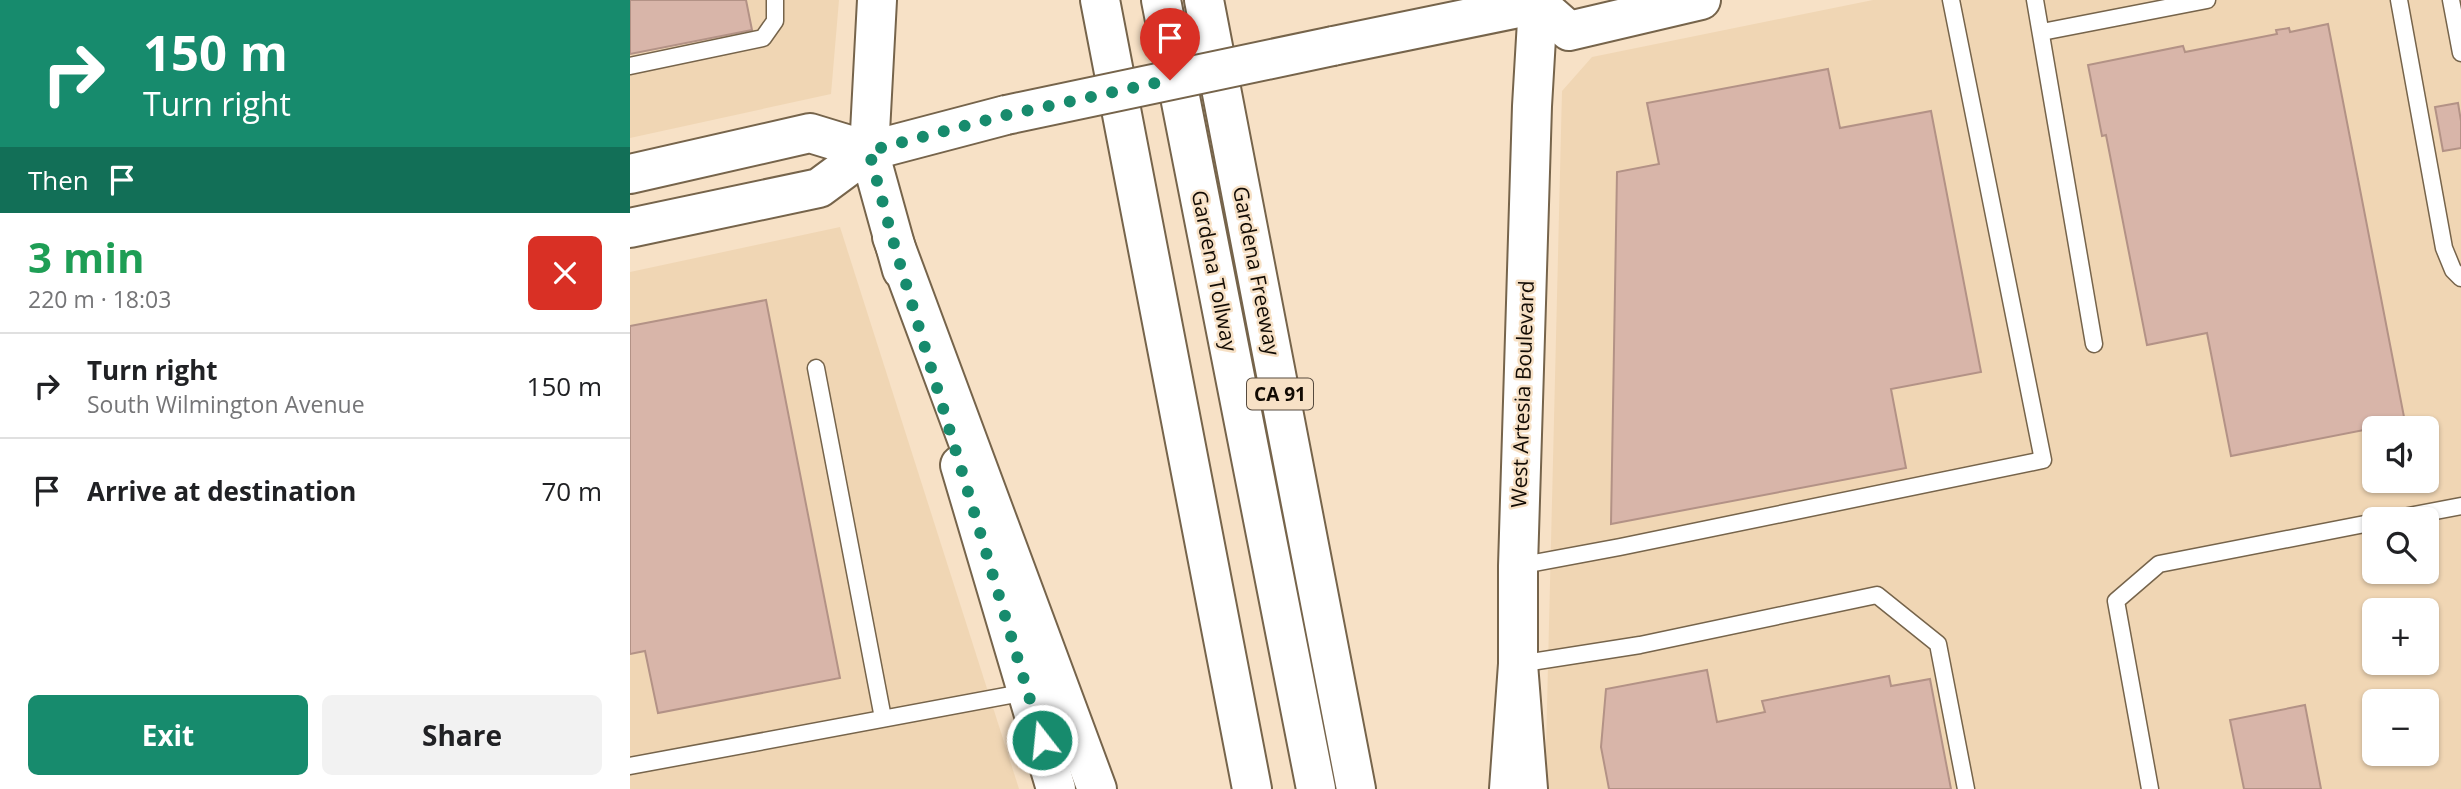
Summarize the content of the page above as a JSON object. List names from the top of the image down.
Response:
{
  "streets": {
    "main road": [
      "Gardena Tollway",
      "Gardena Freeway",
      "CA 91",
      "West Artesia Boulevard"
    ]
  },
  "page": {
    "turn": ["150 m", "Turn right"],
    "then": "Then",
    "heading": ["3 min", "220 m · 18:03"],
    "list": [
      {
        "name": "Turn right",
        "note": "South Wilmington Avenue",
        "value": "150 m"
      },
      {
        "name": "Arrive at destination",
        "value": "70 m"
      }
    ],
    "map_buttons": ["+", "−"],
    "buttons": ["Exit", "Share"]
  }
}
